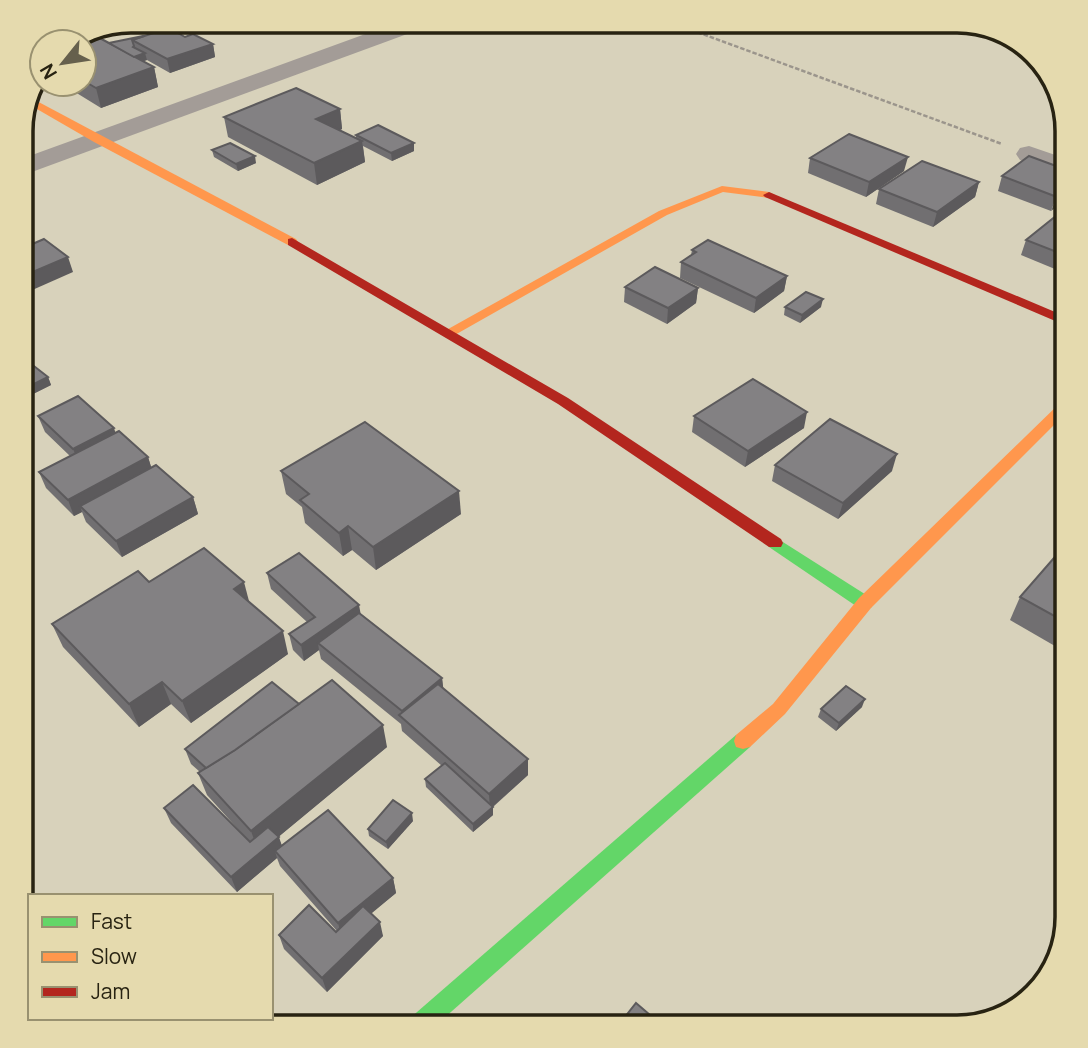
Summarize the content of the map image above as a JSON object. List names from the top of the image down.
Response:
{
  "legend": ["Fast", "Slow", "Jam"],
  "north": "bottom left"
}
